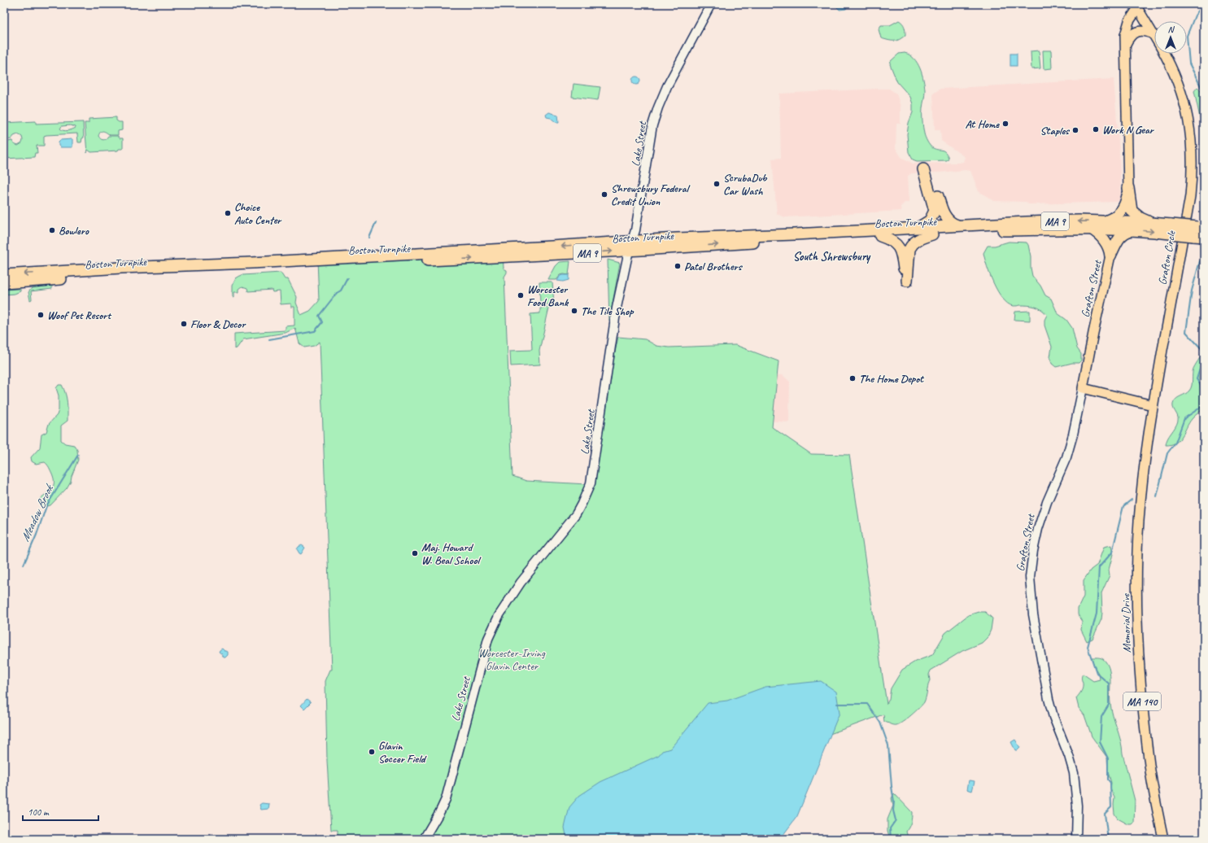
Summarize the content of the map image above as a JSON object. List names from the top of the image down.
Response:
{
  "streets": {
    "highway": ["MA 9", "Boston Turnpike"],
    "main road": [
      "Grafton Circle",
      "Grafton Street",
      "Memorial Drive",
      "MA 140"
    ],
    "street": ["Lake Street"]
  },
  "crossings": [
    ["Lake Street", "Boston Turnpike"],
    ["Grafton Circle", "Memorial Drive"]
  ],
  "districts": ["South Shrewsbury"],
  "water": ["Meadow Brook"],
  "parks": ["Worcester-Irving Glavin Center"],
  "places": [
    "At Home",
    "Work N Gear",
    "Staples",
    "ScrubaDub Car Wash",
    "Shrewsbury Federal Credit Union",
    "Choice Auto Center",
    "Bowlero",
    "Patel Brothers",
    "Worcester Food Bank",
    "The Tile Shop",
    "Woof Pet Resort",
    "Floor & Decor",
    "The Home Depot",
    "Maj. Howard W. Beal School",
    "Glavin Soccer Field"
  ],
  "scale_bar": "100 m",
  "north": "top"
}
